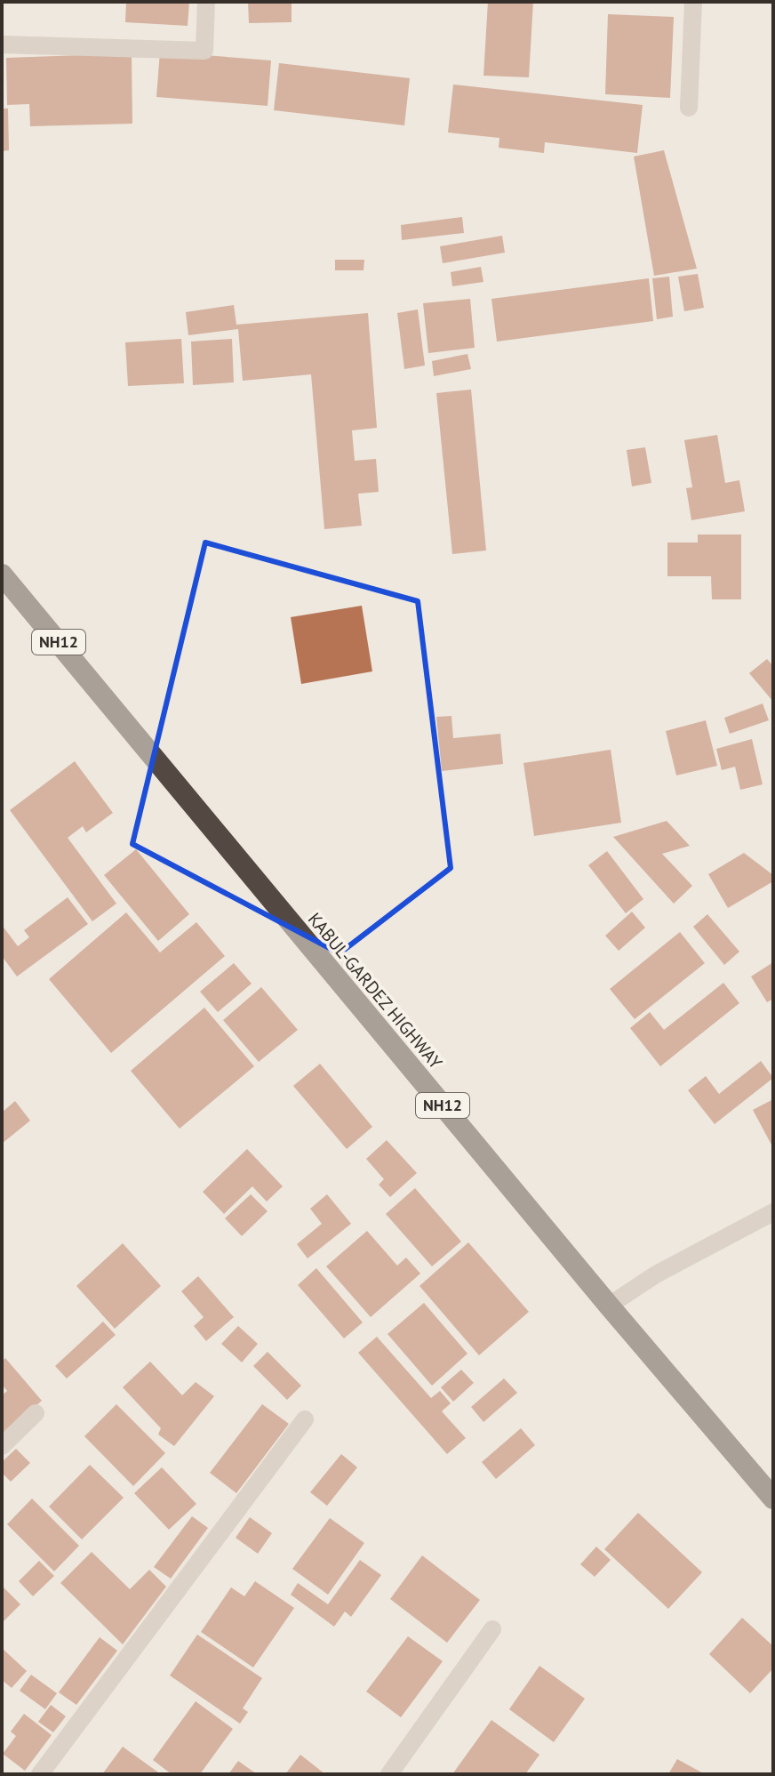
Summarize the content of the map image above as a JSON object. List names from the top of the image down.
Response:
{
  "streets": {
    "highway": ["NH12", "KABUL-GARDEZ HIGHWAY"]
  }
}
